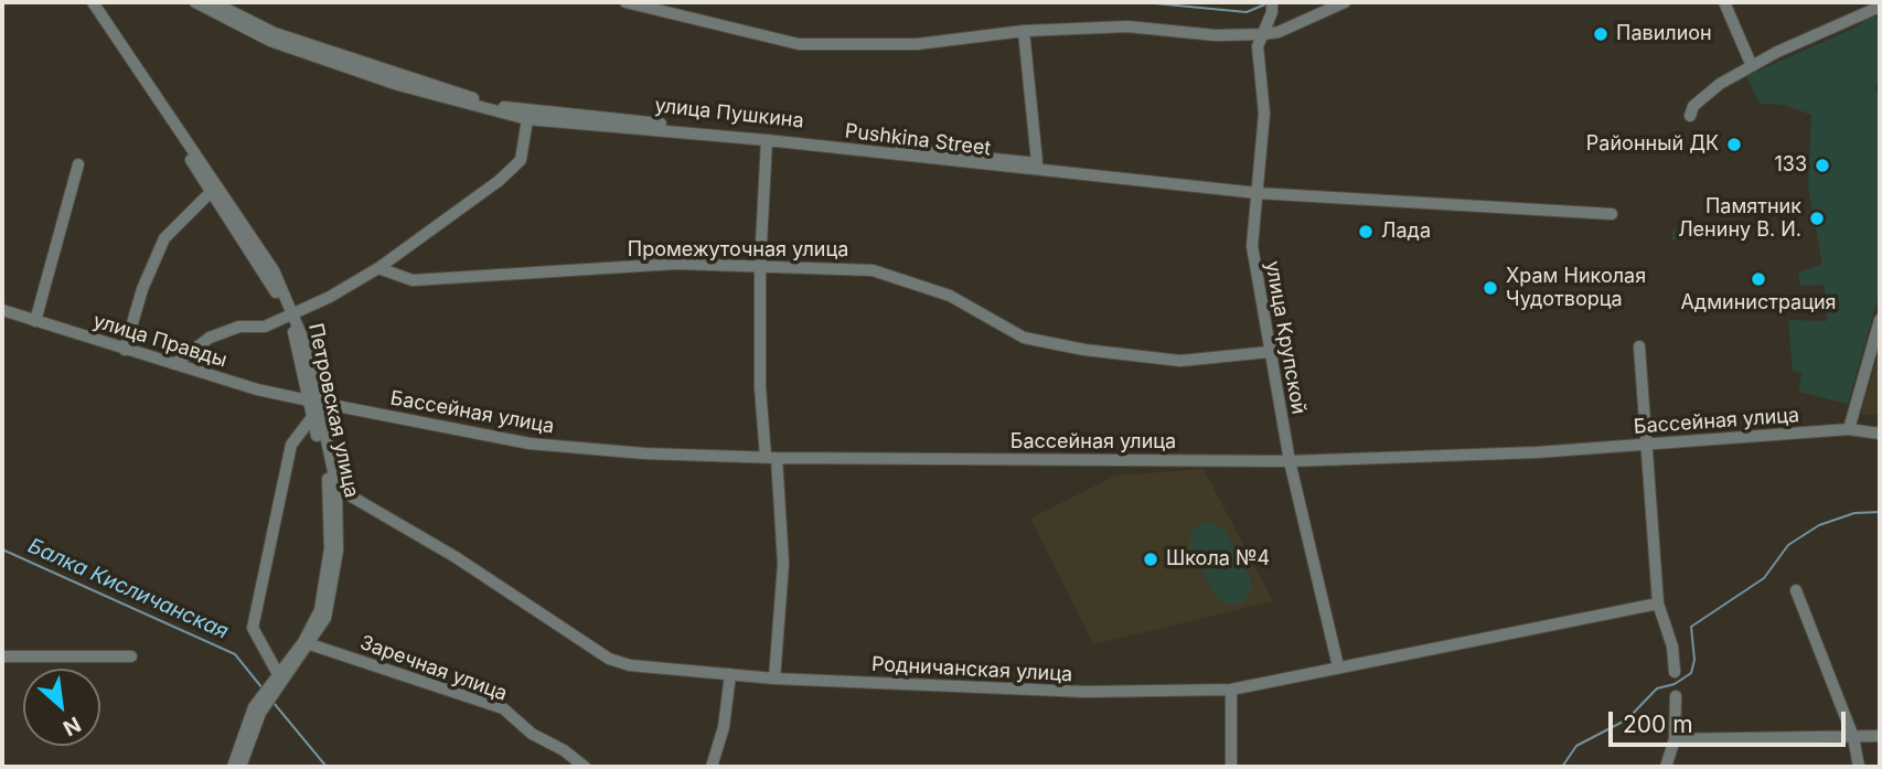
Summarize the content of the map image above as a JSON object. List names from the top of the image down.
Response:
{
  "streets": {
    "street": [
      "улица Пушкина",
      "Pushkina Street",
      "Промежуточная улица",
      "улица Крупской",
      "улица Правды",
      "Петровская улица",
      "Бассейная улица",
      "Заречная улица",
      "Родничанская улица"
    ]
  },
  "crossings": [
    ["улица Пушкина", "Pushkina Street"],
    ["улица Пушкина", "улица Крупской"],
    ["Промежуточная улица", "улица Крупской"],
    ["улица Крупской", "Бассейная улица"],
    ["улица Крупской", "Родничанская улица"],
    ["улица Правды", "Петровская улица"],
    ["улица Правды", "Бассейная улица"],
    ["Петровская улица", "Бассейная улица"],
    ["Петровская улица", "Родничанская улица"]
  ],
  "water": ["Балка Кисличанская"],
  "places": [
    "Павилион",
    "Районный ДК",
    "133",
    "Памятник Ленину В. И.",
    "Лада",
    "Администрация",
    "Храм Николая Чудотворца",
    "Школа №4"
  ],
  "scale_bar": "200 m",
  "north": "bottom right"
}
